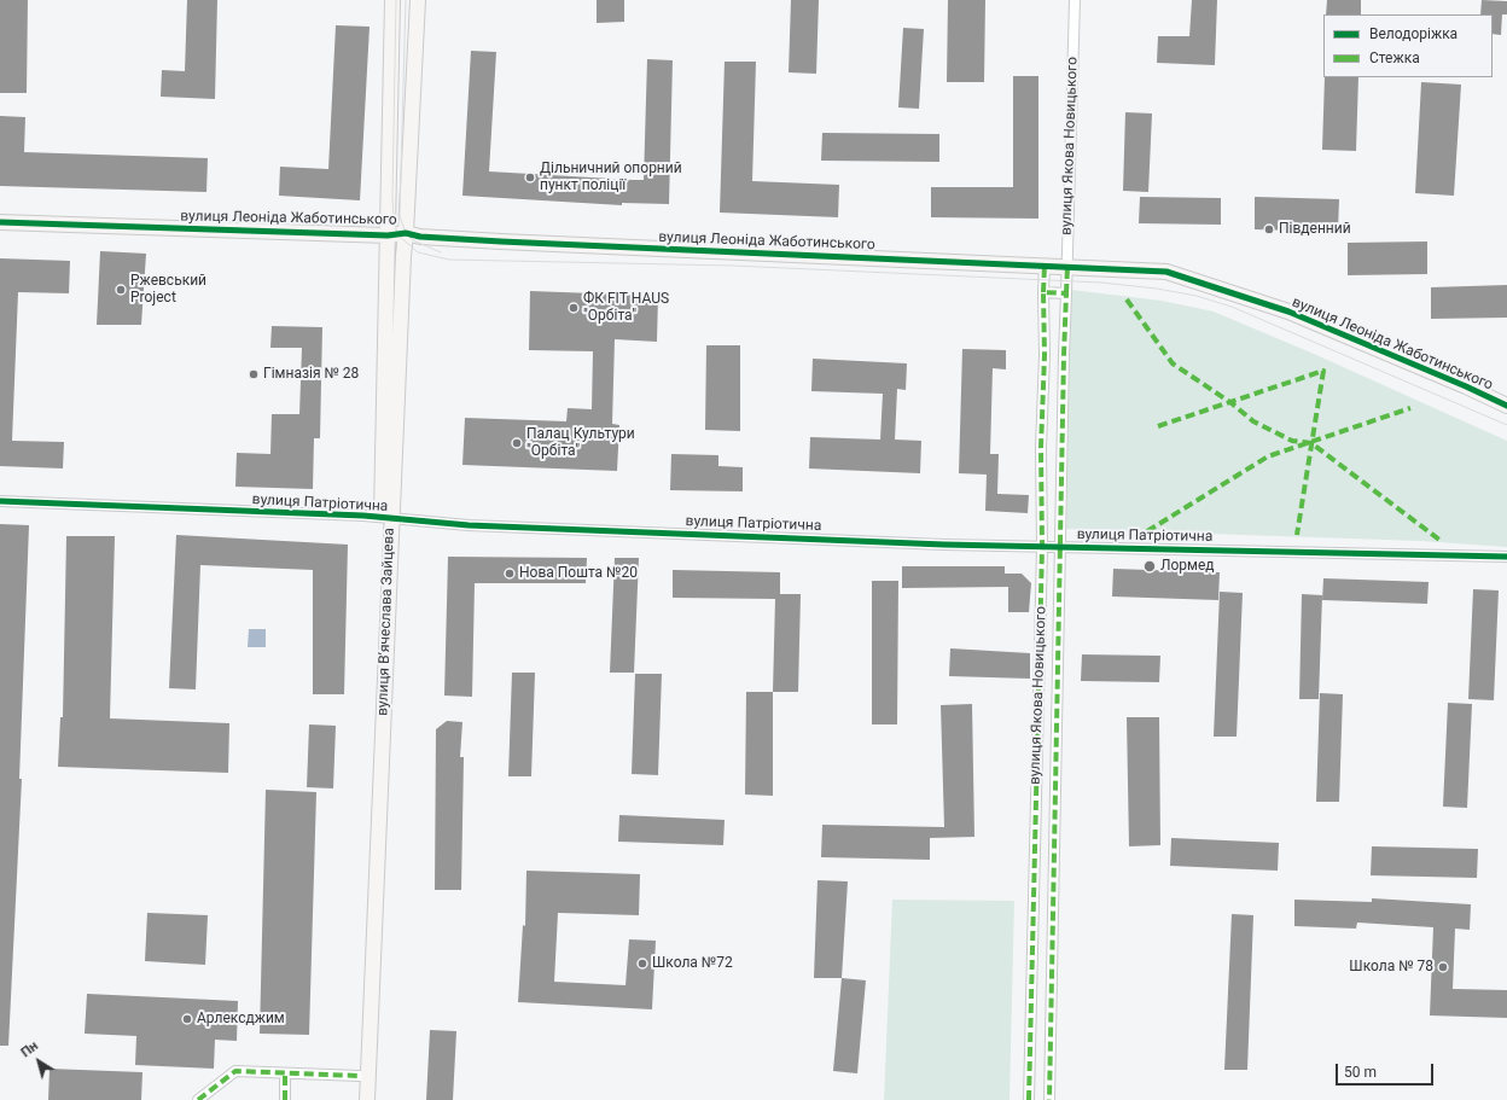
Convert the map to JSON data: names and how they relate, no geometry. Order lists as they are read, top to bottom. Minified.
{"streets":{"main road":["вулиця Леоніда Жаботинського","вулиця Вʼячеслава Зайцева"],"street":["вулиця Якова Новицького","вулиця Патріотична"]},"crossings":[["вулиця Якова Новицького","вулиця Леоніда Жаботинського"],["вулиця Якова Новицького","вулиця Патріотична"],["вулиця Леоніда Жаботинського","вулиця Вʼячеслава Зайцева"],["вулиця Патріотична","вулиця Вʼячеслава Зайцева"]],"places":["Дільничний опорний пункт поліції","Південний","Ржевський Project","ФК FIT HAUS \"Орбіта\"","Гімназія № 28","Палац Культури \"Орбіта\"","Лормед","Нова Пошта №20","Школа №72","Школа № 78","Арлексджим"],"legend":["Велодоріжка","Стежка"],"scale_bar":"50 m","north":"top left"}
